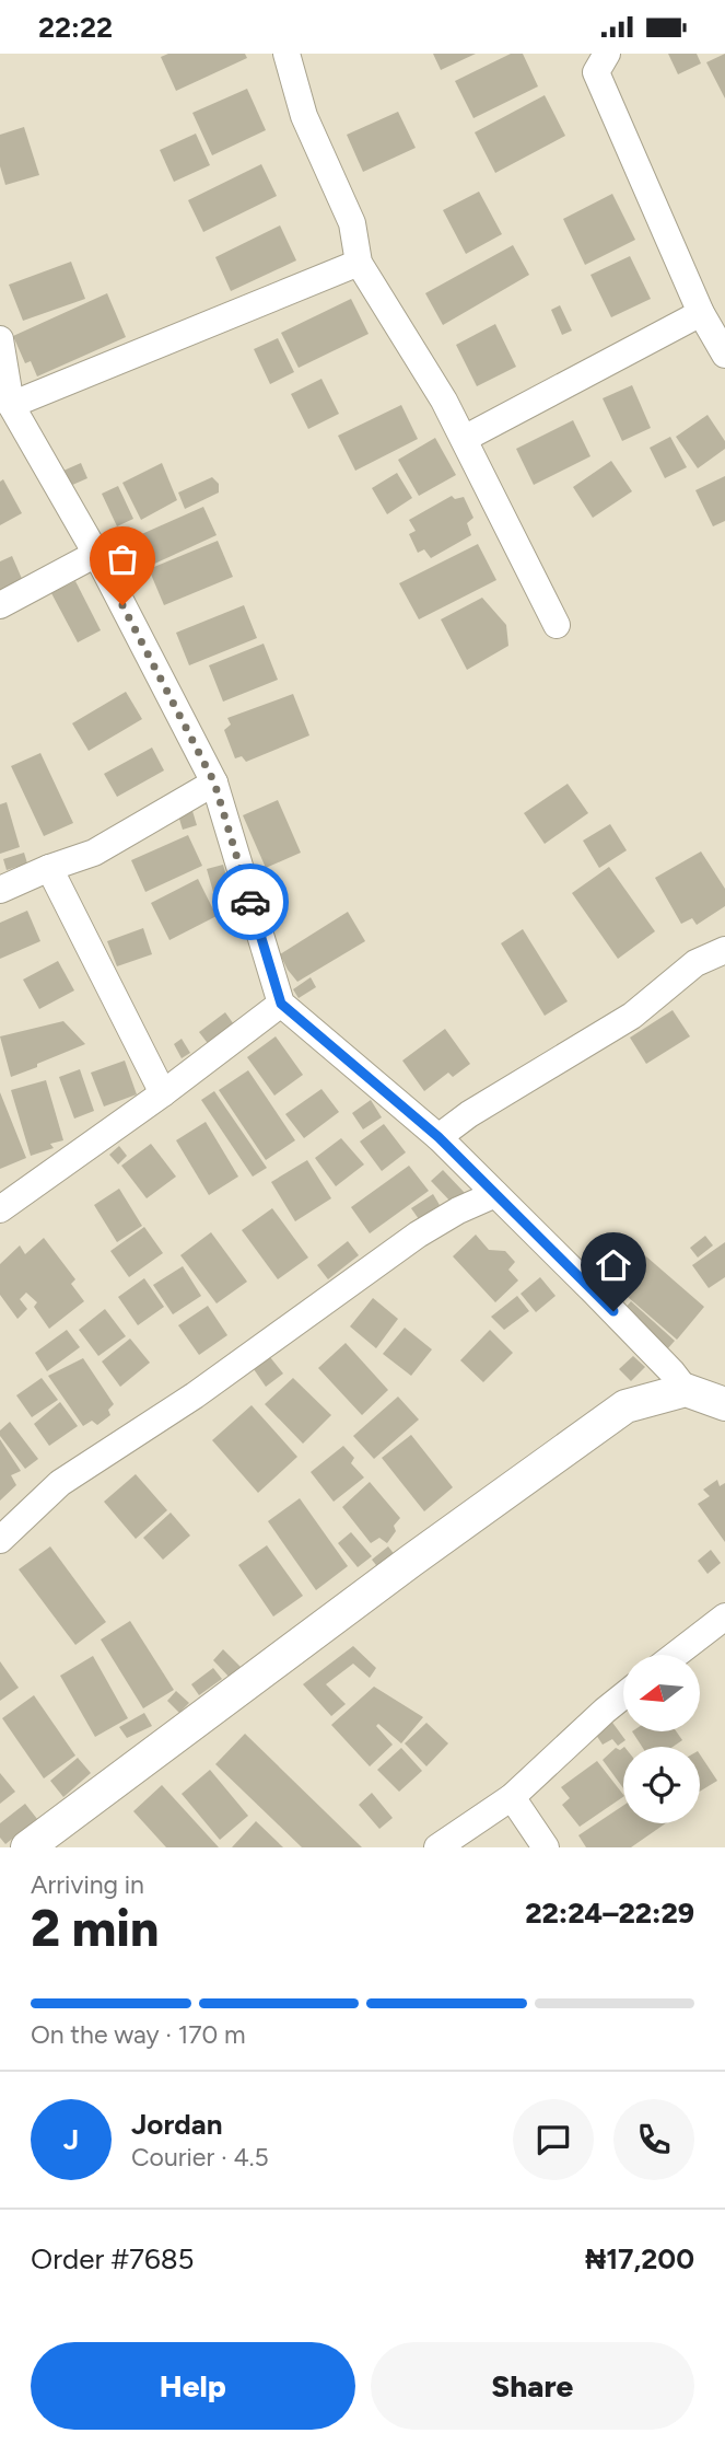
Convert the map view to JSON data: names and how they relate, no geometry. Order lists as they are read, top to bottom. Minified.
{"north":"left","page":{"status":"22:22","heading":["2 min","Arriving in","22:24–22:29"],"panel":["Jordan","Courier · 4.5","Order #7685","₦17,200"],"bar":"On the way · 170 m","round":"J","buttons":["Help","Share"]}}
